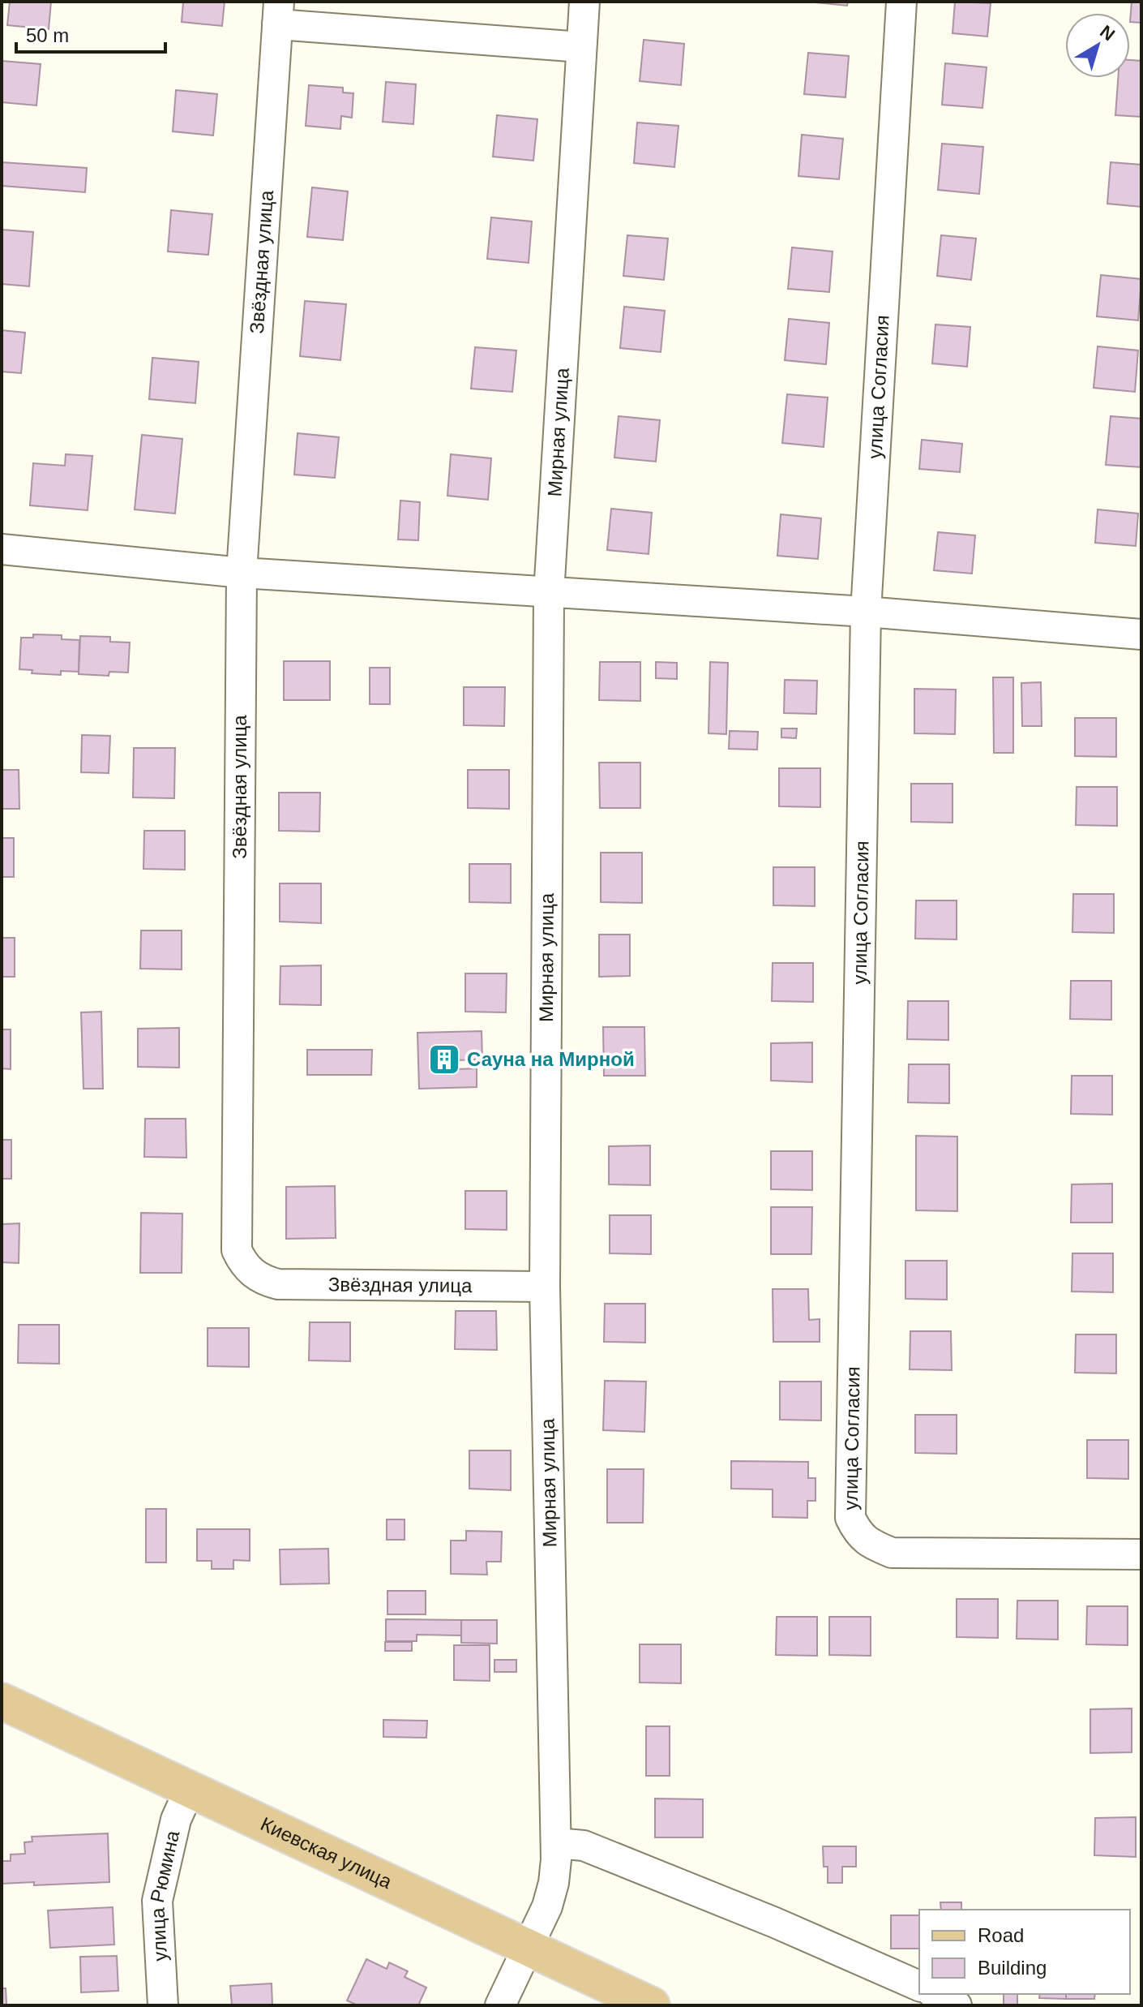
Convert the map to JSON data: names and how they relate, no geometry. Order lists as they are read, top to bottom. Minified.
{"streets":{"main road":["Киевская улица"],"street":["Звёздная улица","улица Согласия","Мирная улица","улица Рюмина"]},"crossings":[["Звёздная улица","Мирная улица"],["Мирная улица","Киевская улица"],["Киевская улица","улица Рюмина"]],"places":{"building":["Сауна на Мирной"]},"legend":["Road","Building"],"scale_bar":"50 m","north":"top right"}
